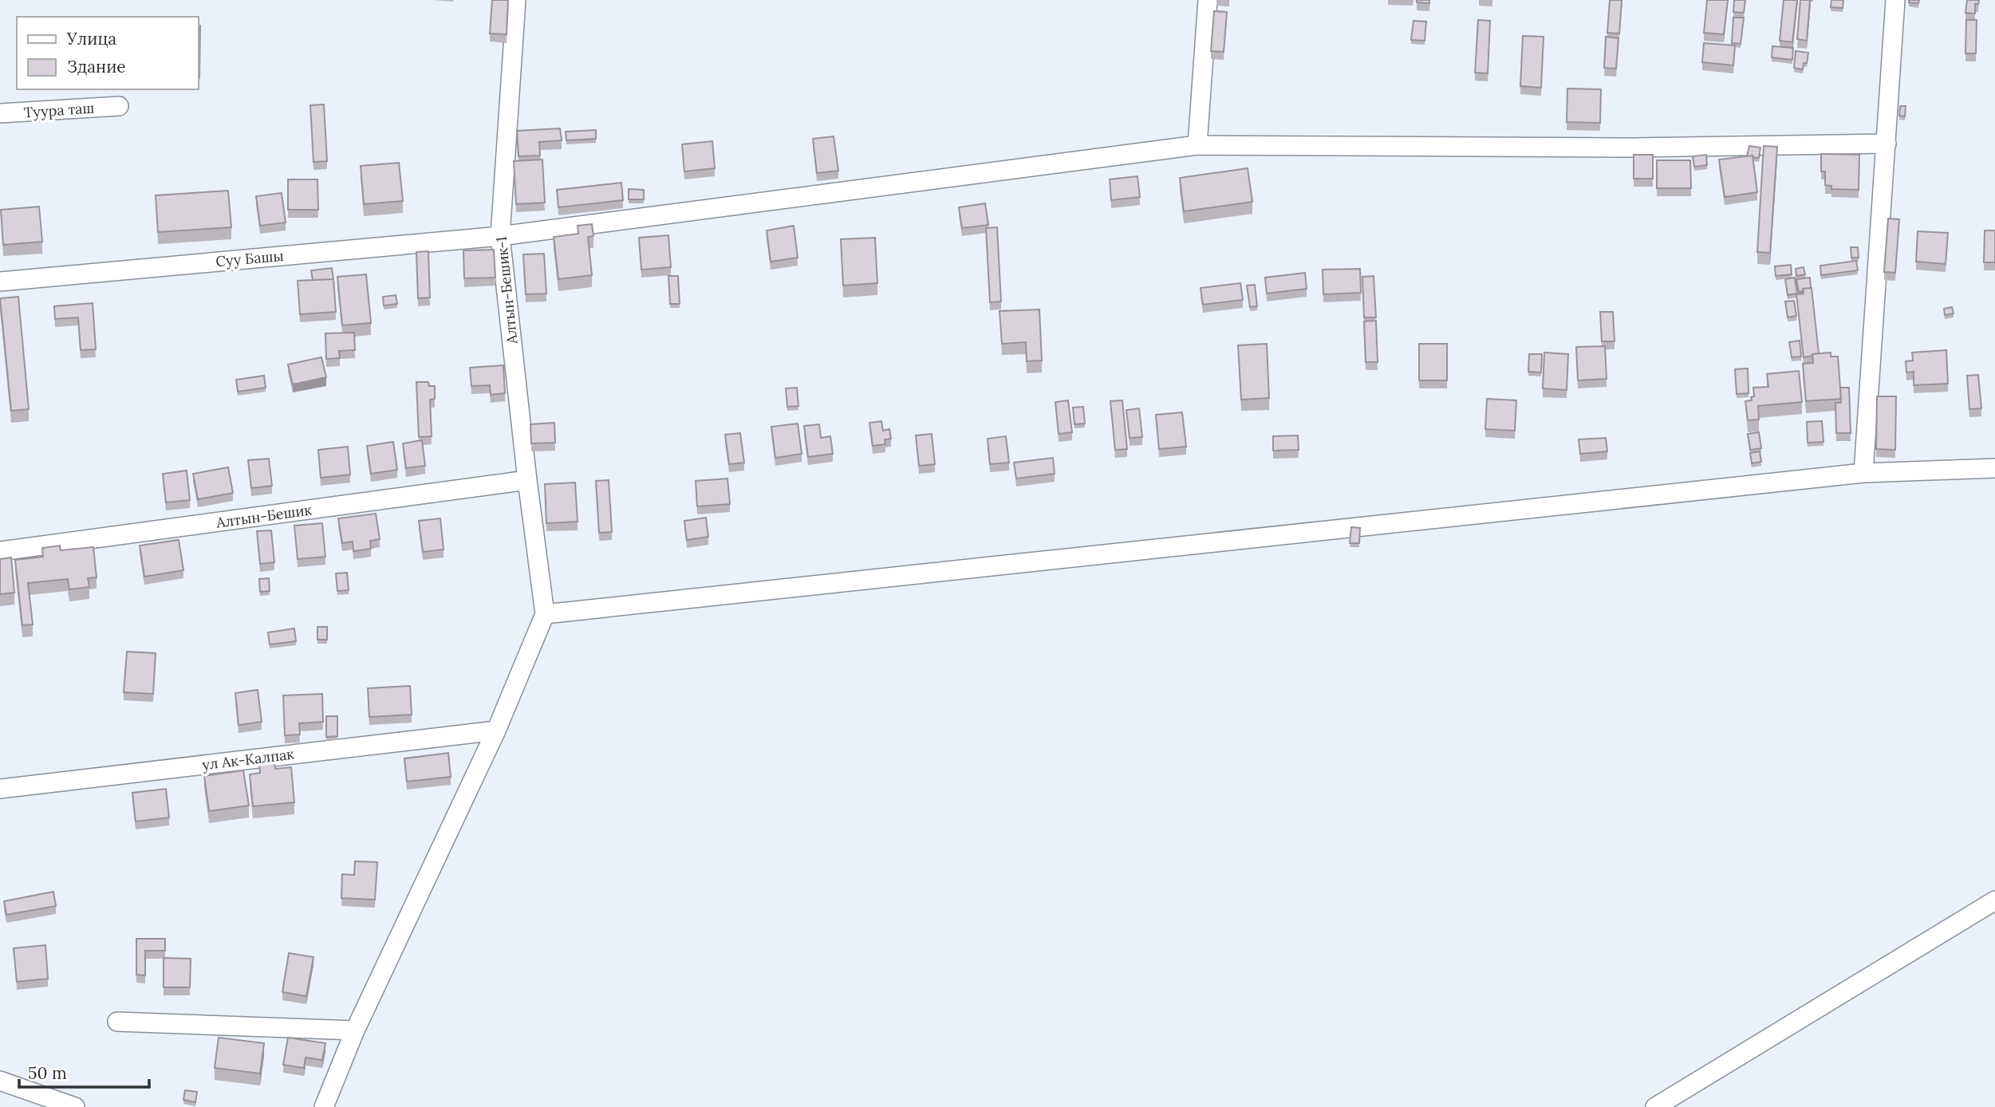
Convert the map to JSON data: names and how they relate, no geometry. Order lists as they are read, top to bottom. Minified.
{"streets":{"street":["Туура таш","Суу Башы","Алтын-Бешик-1","Алтын-Бешик","ул Ак-Калпак"]},"crossings":[["Суу Башы","Алтын-Бешик-1"],["Алтын-Бешик-1","Алтын-Бешик"]],"legend":["Улица","Здание"],"scale_bar":"50 m"}
